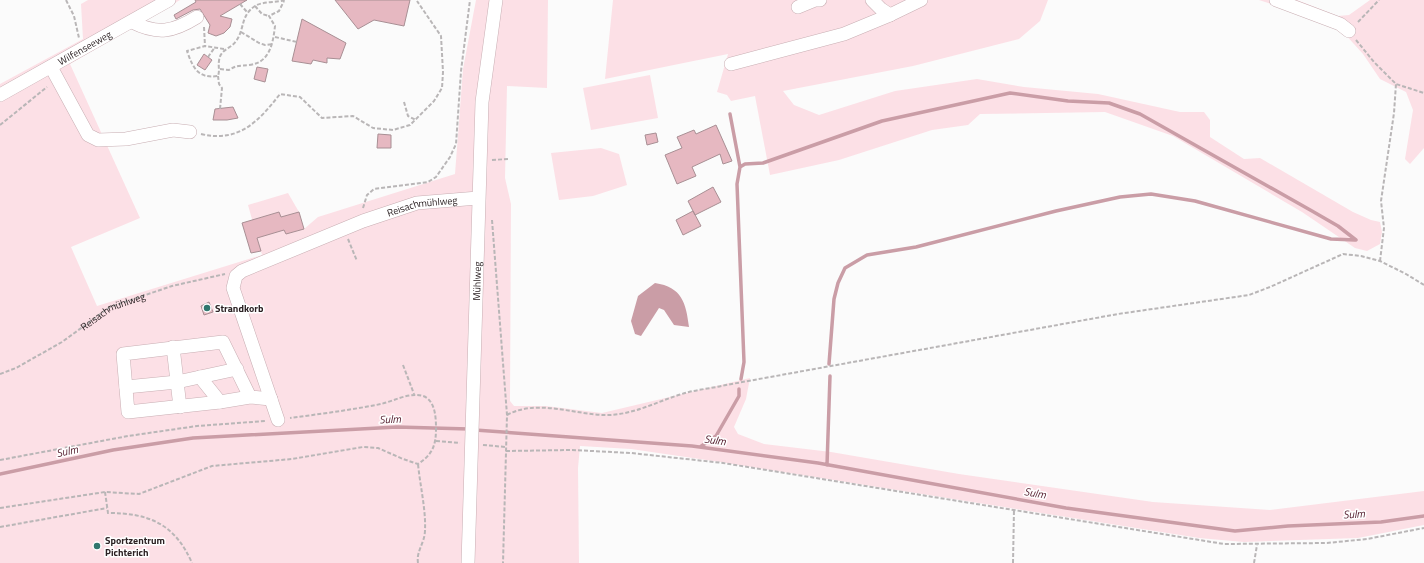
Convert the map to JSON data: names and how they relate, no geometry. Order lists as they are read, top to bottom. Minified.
{"streets":{"street":["Wilfenseeweg","Reisachmühlweg","Mühlweg"]},"crossings":[["Reisachmühlweg","Mühlweg"]],"water":["Sulm"],"places":["Strandkorb","Sportzentrum Pichterich"]}
